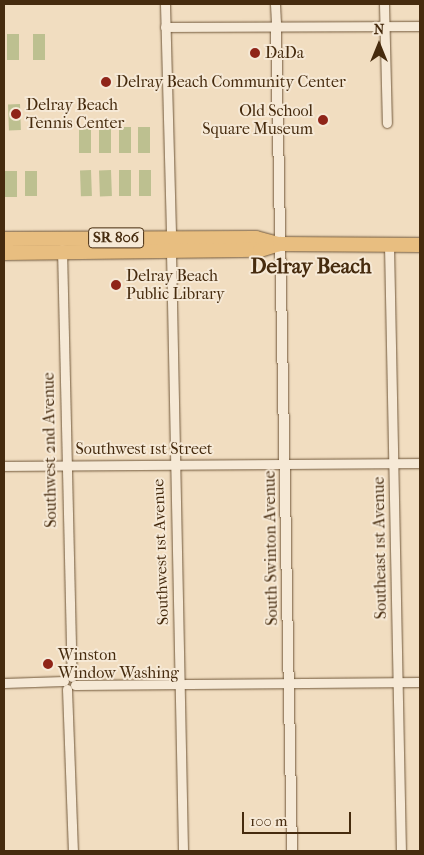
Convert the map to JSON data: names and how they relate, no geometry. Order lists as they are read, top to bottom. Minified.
{"streets":{"main road":["SR 806"],"street":["Southwest 1st Street","Southwest 2nd Avenue","South Swinton Avenue","Southeast 1st Avenue","Southwest 1st Avenue"]},"crossings":[["SR 806","Southwest 2nd Avenue"],["SR 806","South Swinton Avenue"],["SR 806","Southeast 1st Avenue"],["SR 806","Southwest 1st Avenue"],["Southwest 1st Street","Southwest 2nd Avenue"],["Southwest 1st Street","South Swinton Avenue"],["Southwest 1st Street","Southeast 1st Avenue"],["Southwest 1st Street","Southwest 1st Avenue"]],"districts":["Delray Beach"],"places":["DaDa","Delray Beach Community Center","Delray Beach Tennis Center","Old School Square Museum","Delray Beach Public Library","Winston Window Washing"],"scale_bar":"100 m","north":"top"}
